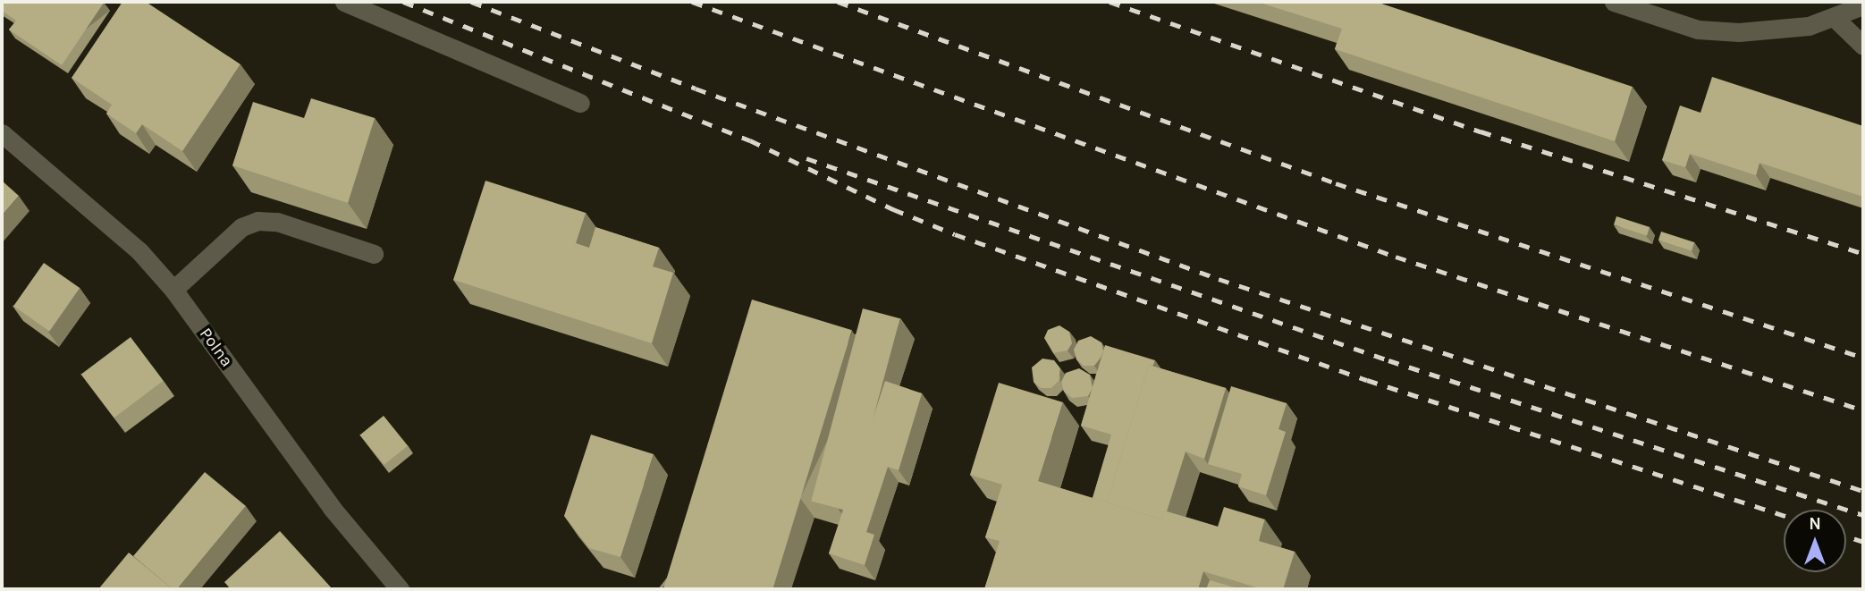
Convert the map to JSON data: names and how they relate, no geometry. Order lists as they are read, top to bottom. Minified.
{"streets":{"street":["Polna"]},"north":"top"}
